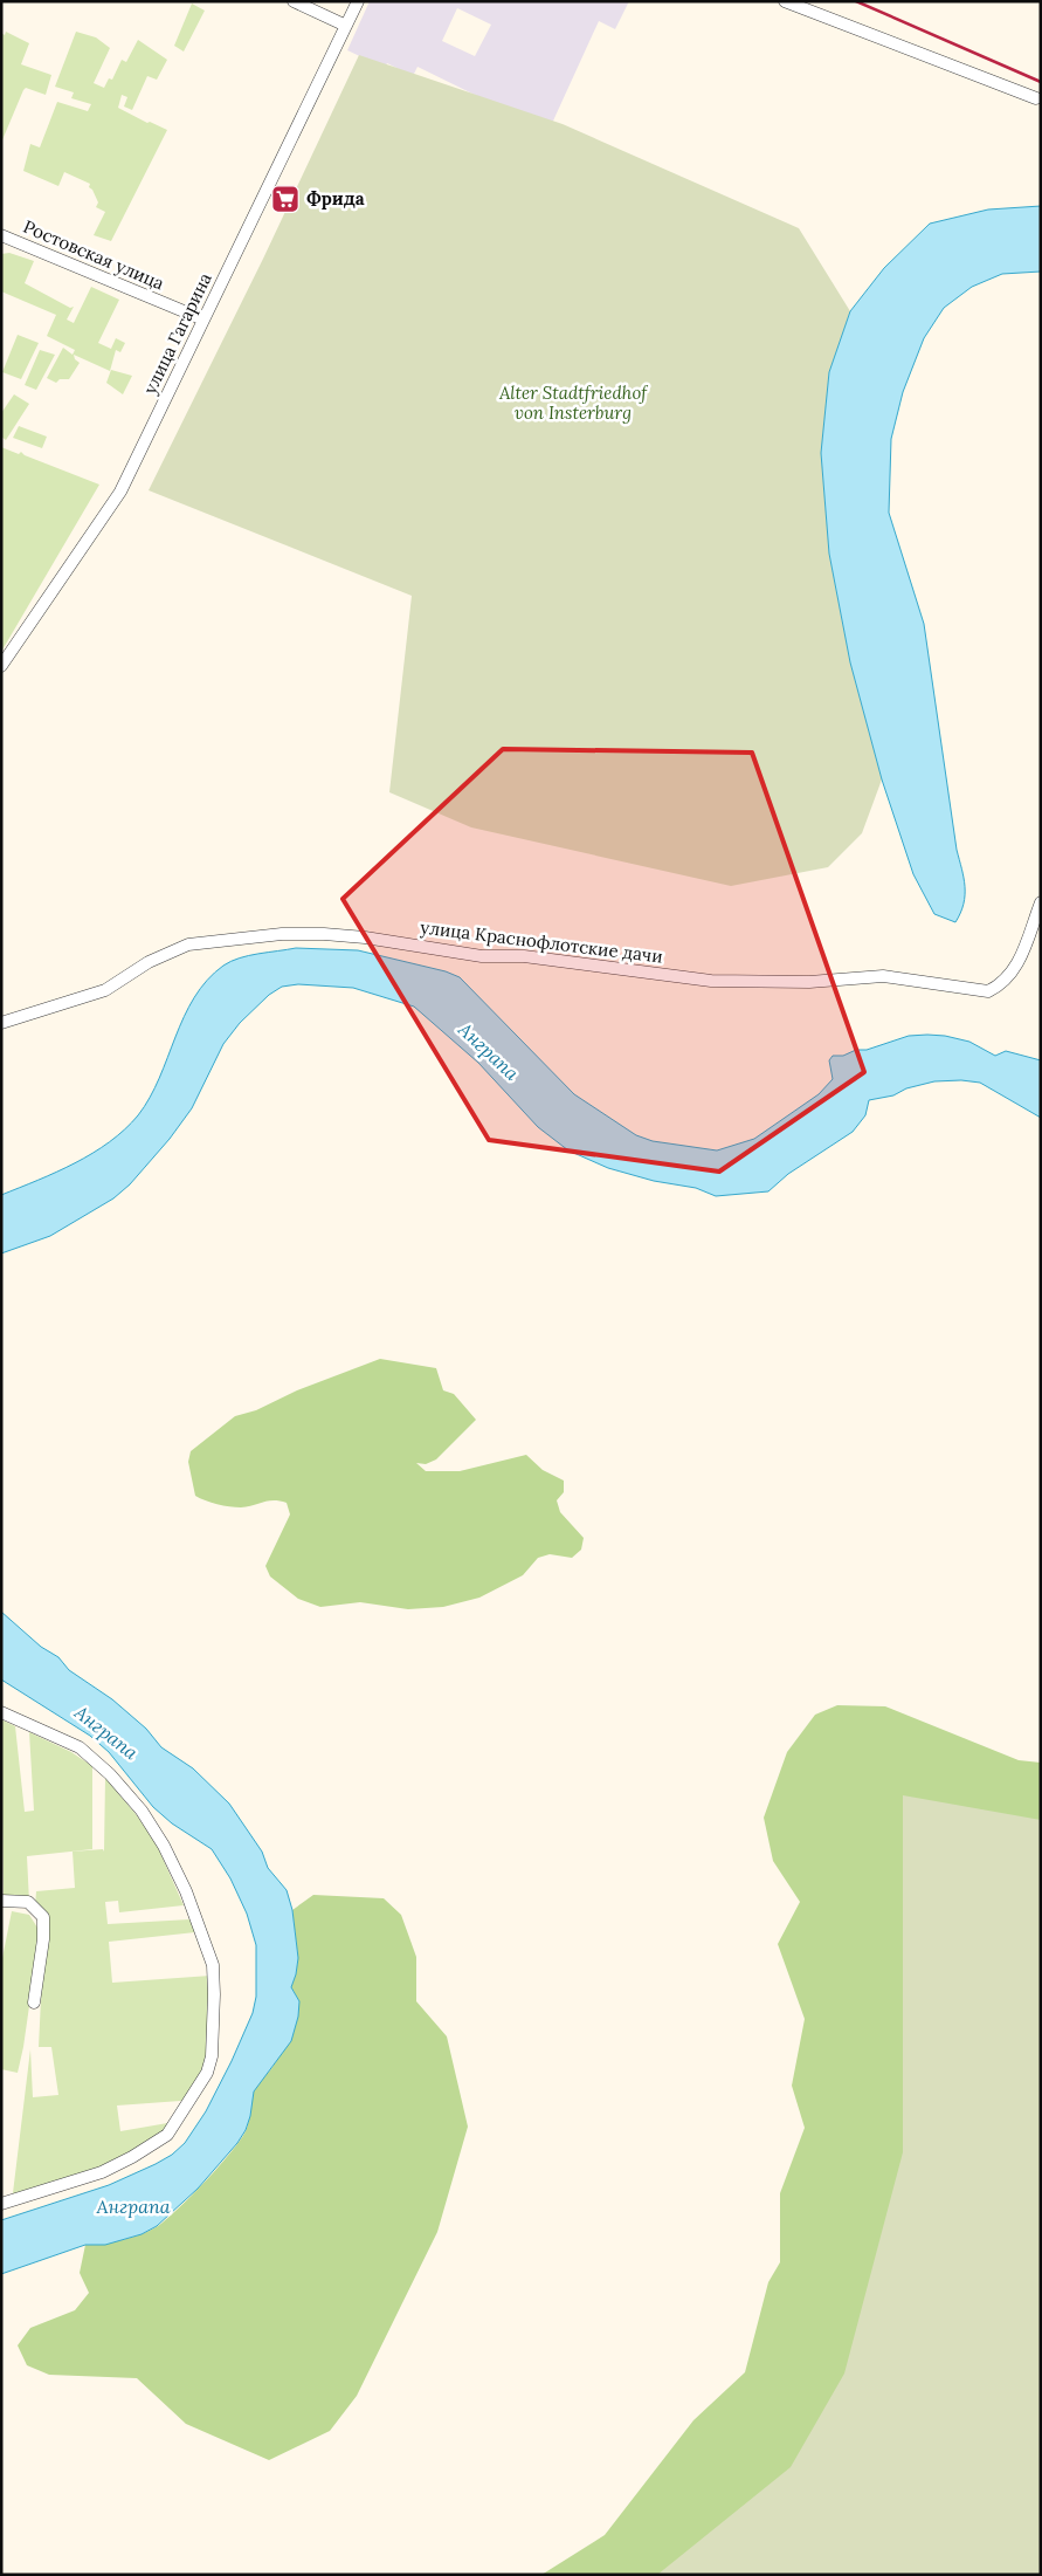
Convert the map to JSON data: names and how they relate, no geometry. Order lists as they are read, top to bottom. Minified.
{"streets":{"street":["Ростовская улица","улица Гагарина","улица Краснофлотские дачи"]},"crossings":[["Ростовская улица","улица Гагарина"]],"water":["Анграпа"],"parks":["Alter Stadtfriedhof von Insterburg"],"places":{"supermarket":["Фрида"]}}
